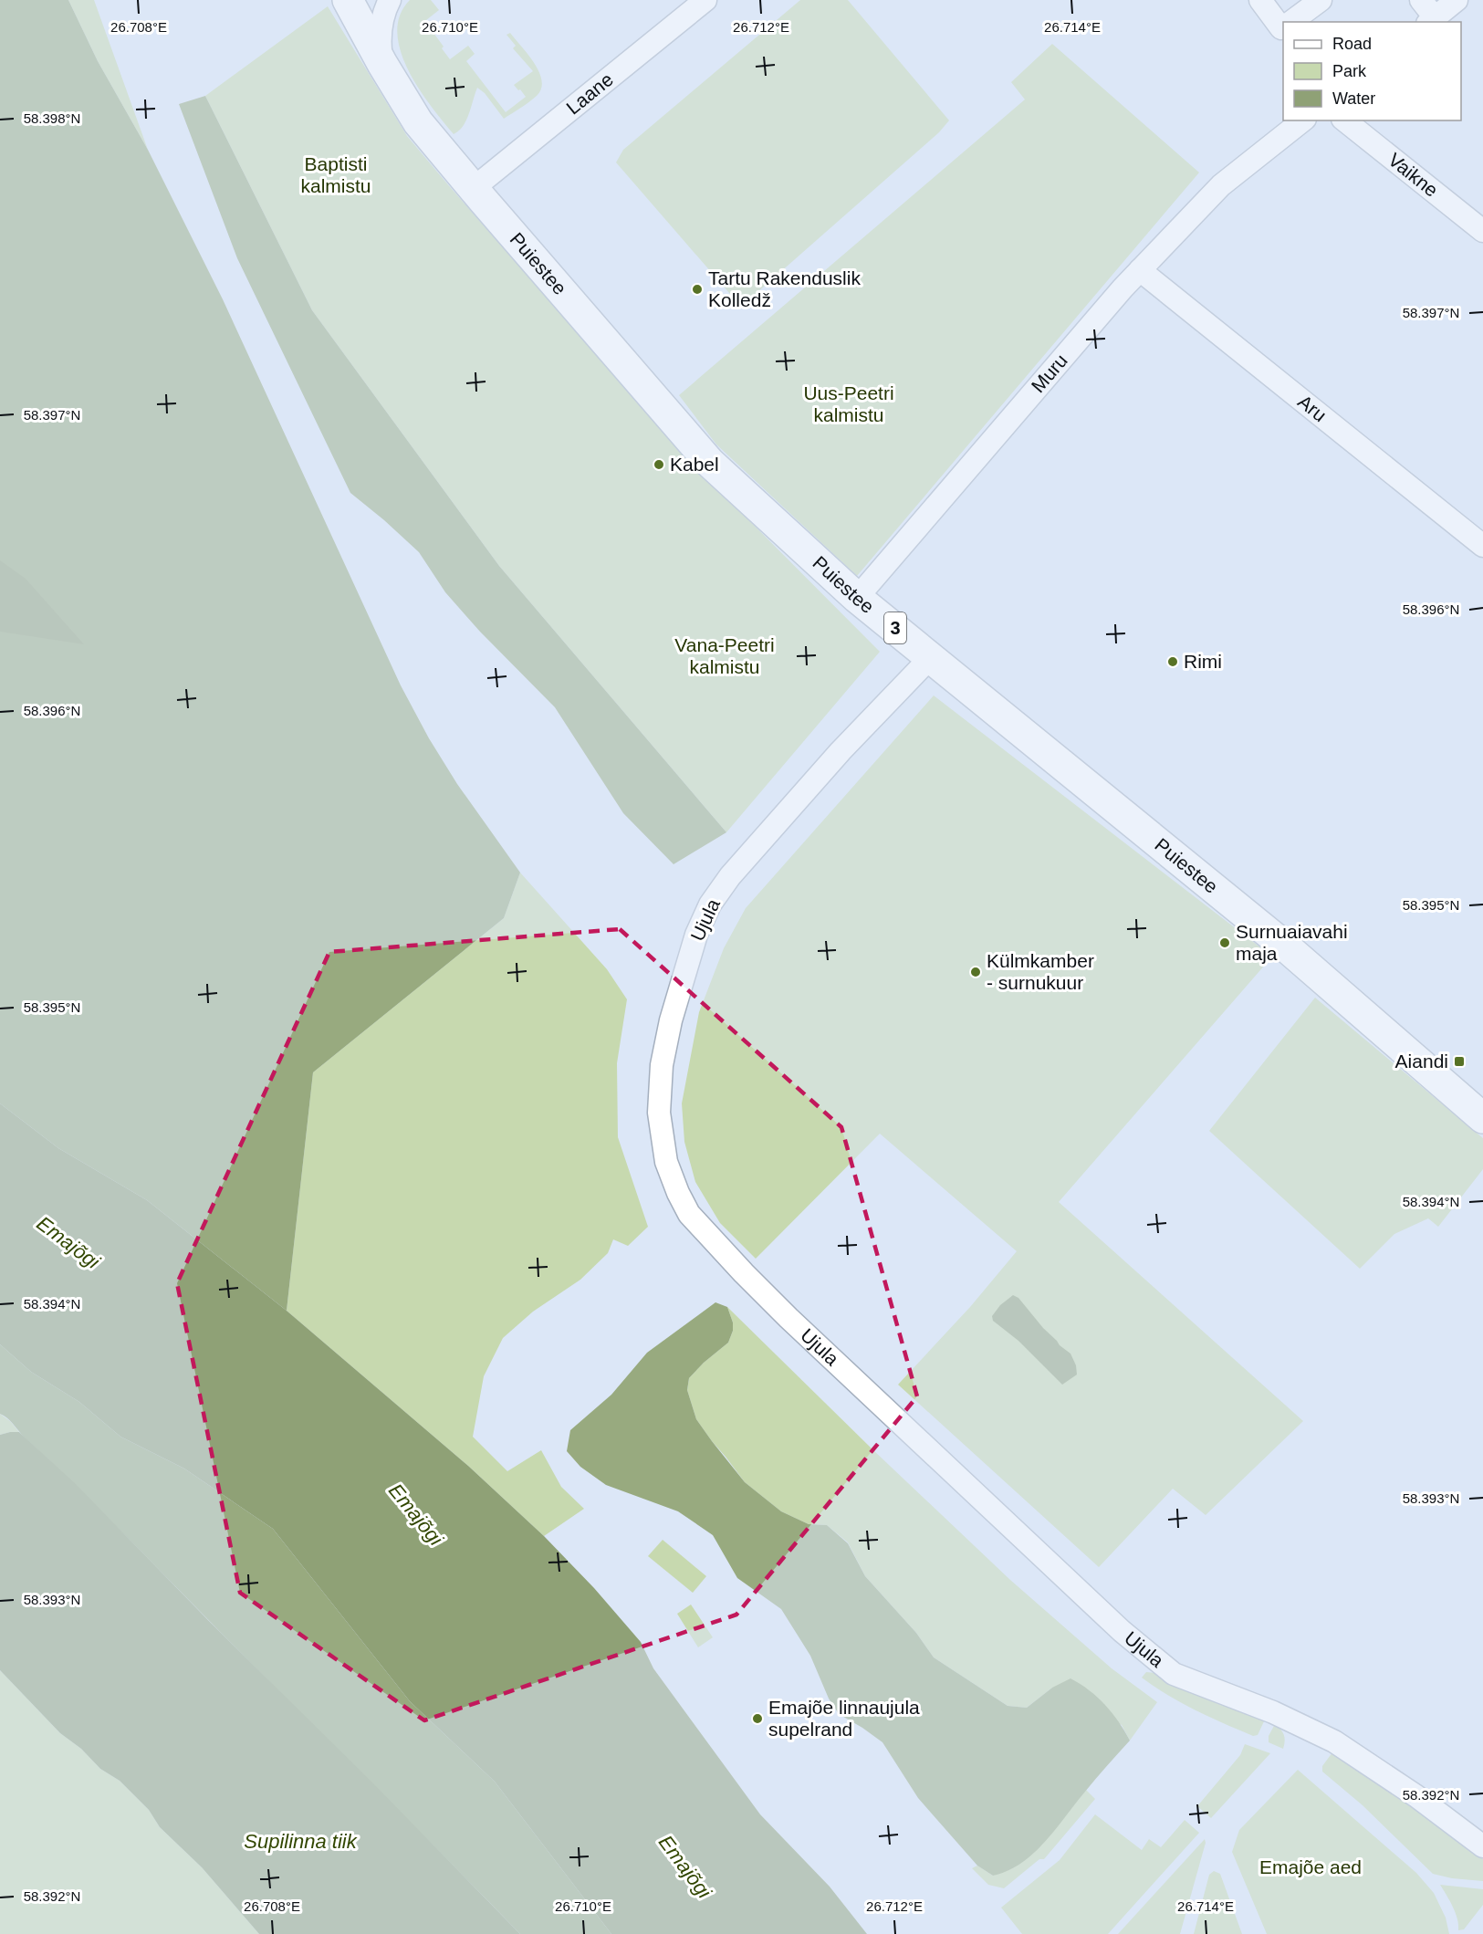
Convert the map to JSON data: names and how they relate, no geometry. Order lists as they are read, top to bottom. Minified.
{"streets":{"highway":["Puiestee","3"],"street":["Laane","Vaikne","Muru","Aru","Ujula"]},"crossings":[["Laane","Puiestee"],["Puiestee","Muru"],["Puiestee","Ujula"],["Muru","Aru"]],"water":["Emajõgi","Supilinna tiik"],"parks":["Baptisti kalmistu","Uus-Peetri kalmistu","Vana-Peetri kalmistu","Emajõe aed"],"places":{"other":["Tartu Rakenduslik Kolledž","Kabel","Rimi","Surnuaiavahi maja","Külmkamber - surnukuur","Emajõe linnaujula supelrand"],"transit":["Aiandi"]},"legend":["Road","Park","Water"],"coordinates":["26.708°E","26.710°E","26.712°E","26.714°E","58.398°N","58.397°N","58.396°N","58.395°N","58.394°N","58.393°N","58.392°N"]}
